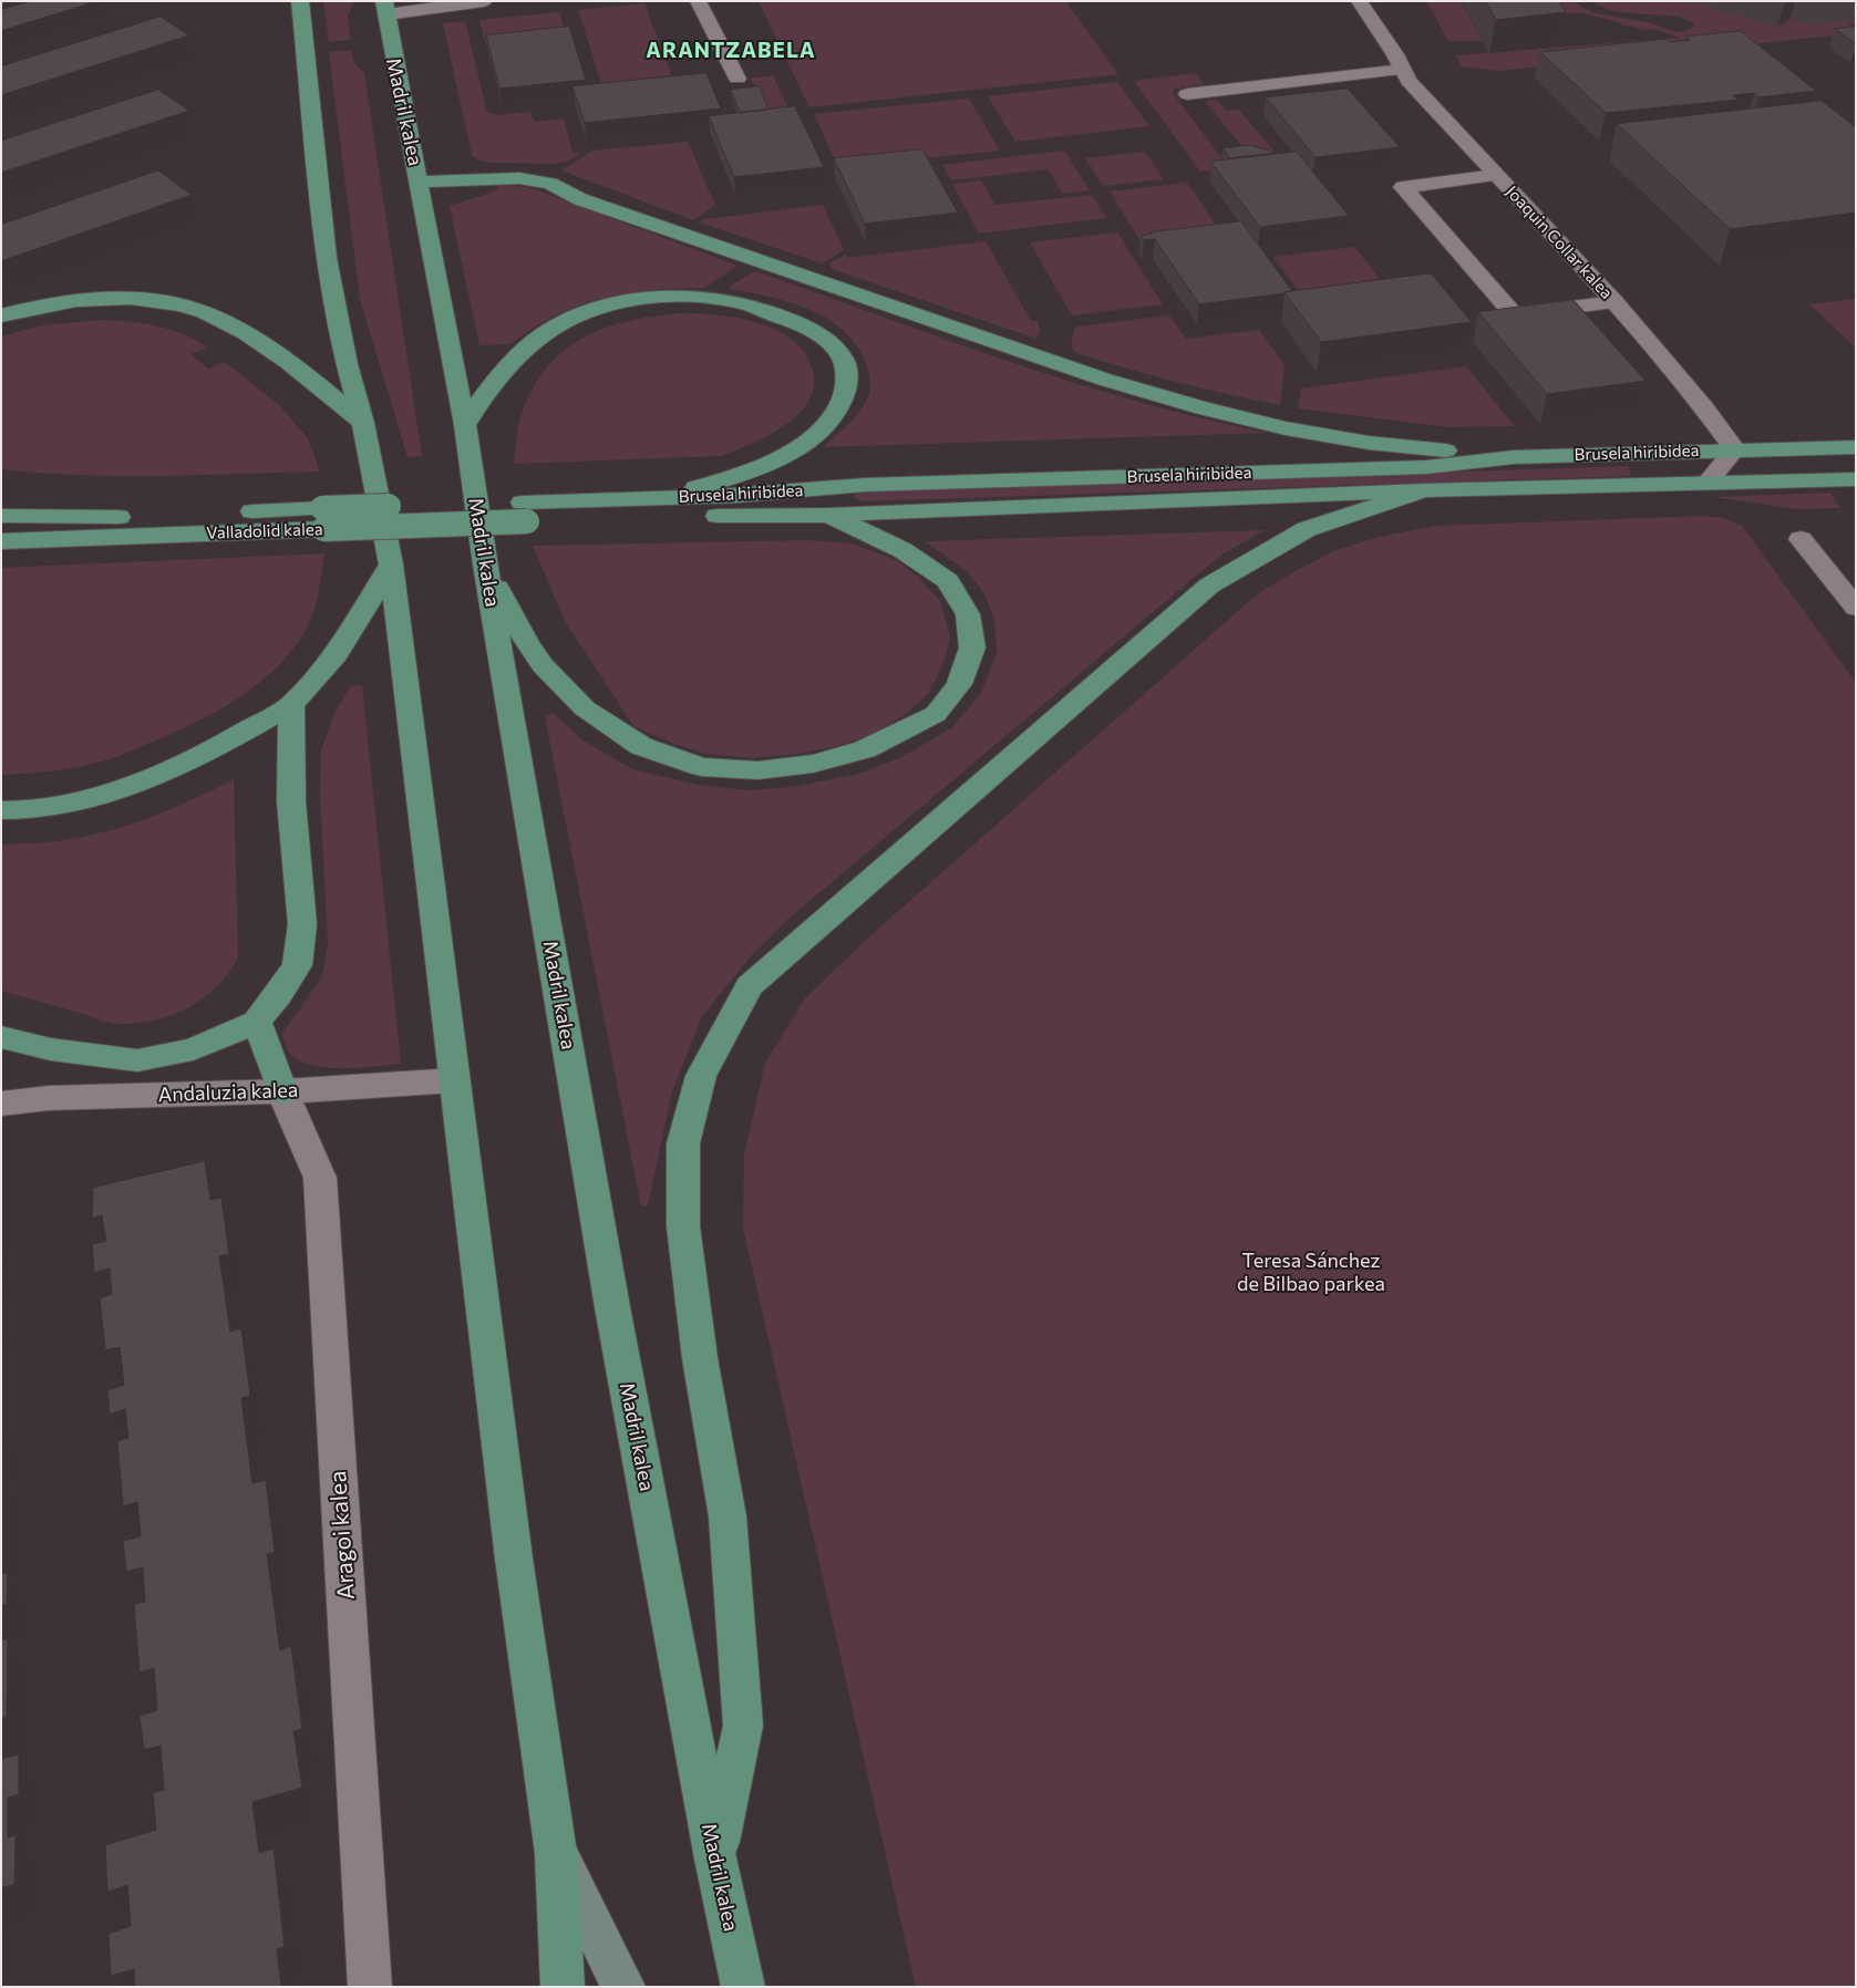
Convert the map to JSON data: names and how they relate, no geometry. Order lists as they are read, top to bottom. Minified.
{"streets":{"main road":["Madril kalea","Brusela hiribidea","Valladolid kalea"],"street":["Joaquin Collar kalea","Andaluzia kalea","Aragoi kalea"]},"crossings":[["Joaquin Collar kalea","Brusela hiribidea"],["Brusela hiribidea","Valladolid kalea"],["Andaluzia kalea","Aragoi kalea"]],"districts":["ARANTZABELA"],"parks":["Teresa Sánchez de Bilbao parkea"]}
